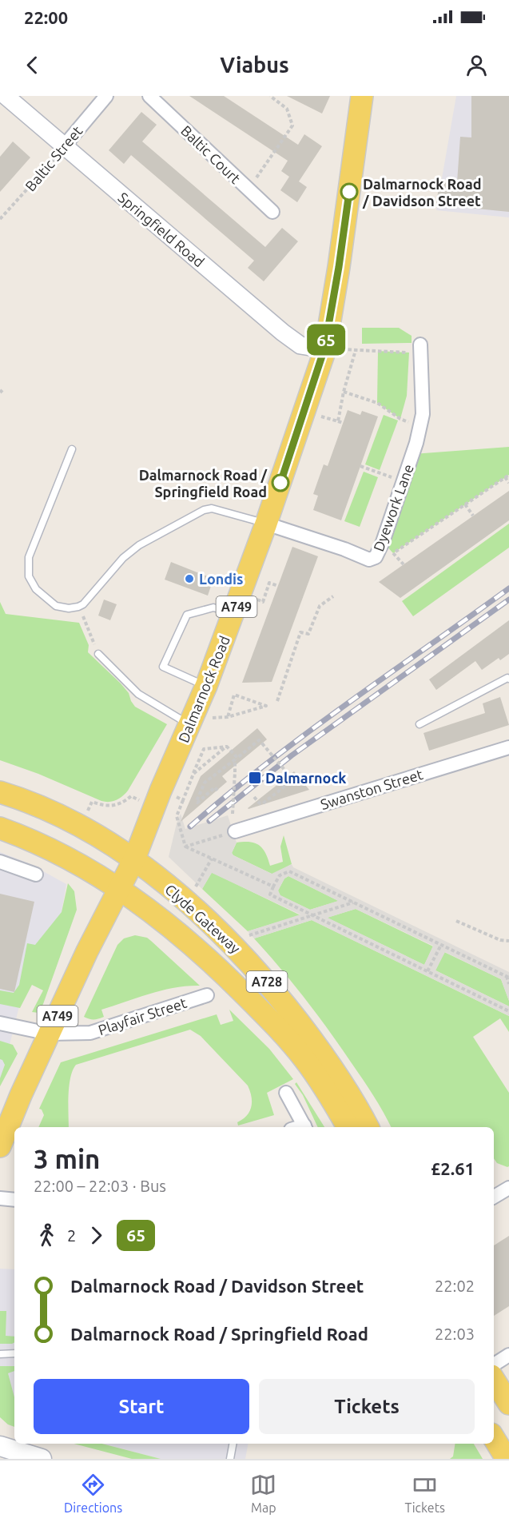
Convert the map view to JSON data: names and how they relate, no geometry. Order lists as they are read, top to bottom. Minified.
{"streets":{"main road":["A749","Dalmarnock Road","Clyde Gateway","A728"],"street":["Baltic Court","Baltic Street","Springfield Road","Dyework Lane","Swanston Street","Playfair Street"]},"crossings":[["Baltic Street","Springfield Road"],["Springfield Road","Dalmarnock Road"],["Dyework Lane","Dalmarnock Road"],["Dalmarnock Road","Clyde Gateway"],["Dalmarnock Road","Playfair Street"]],"places":{"other":["Dalmarnock Road / Davidson Street","Dalmarnock Road / Springfield Road","Londis"],"transit":["Dalmarnock"]},"lines":["bus line 65"],"page":{"status":"22:00","header":"Viabus","on_map":"65","heading":["3 min","22:00 – 22:03 · Bus","£2.61"],"legs":["2","65"],"list":[{"name":"Dalmarnock Road / Davidson Street","value":"22:02"},{"name":"Dalmarnock Road / Springfield Road","value":"22:03"}],"buttons":["Start","Tickets"],"tabs":["Directions","Map","Tickets"]}}
